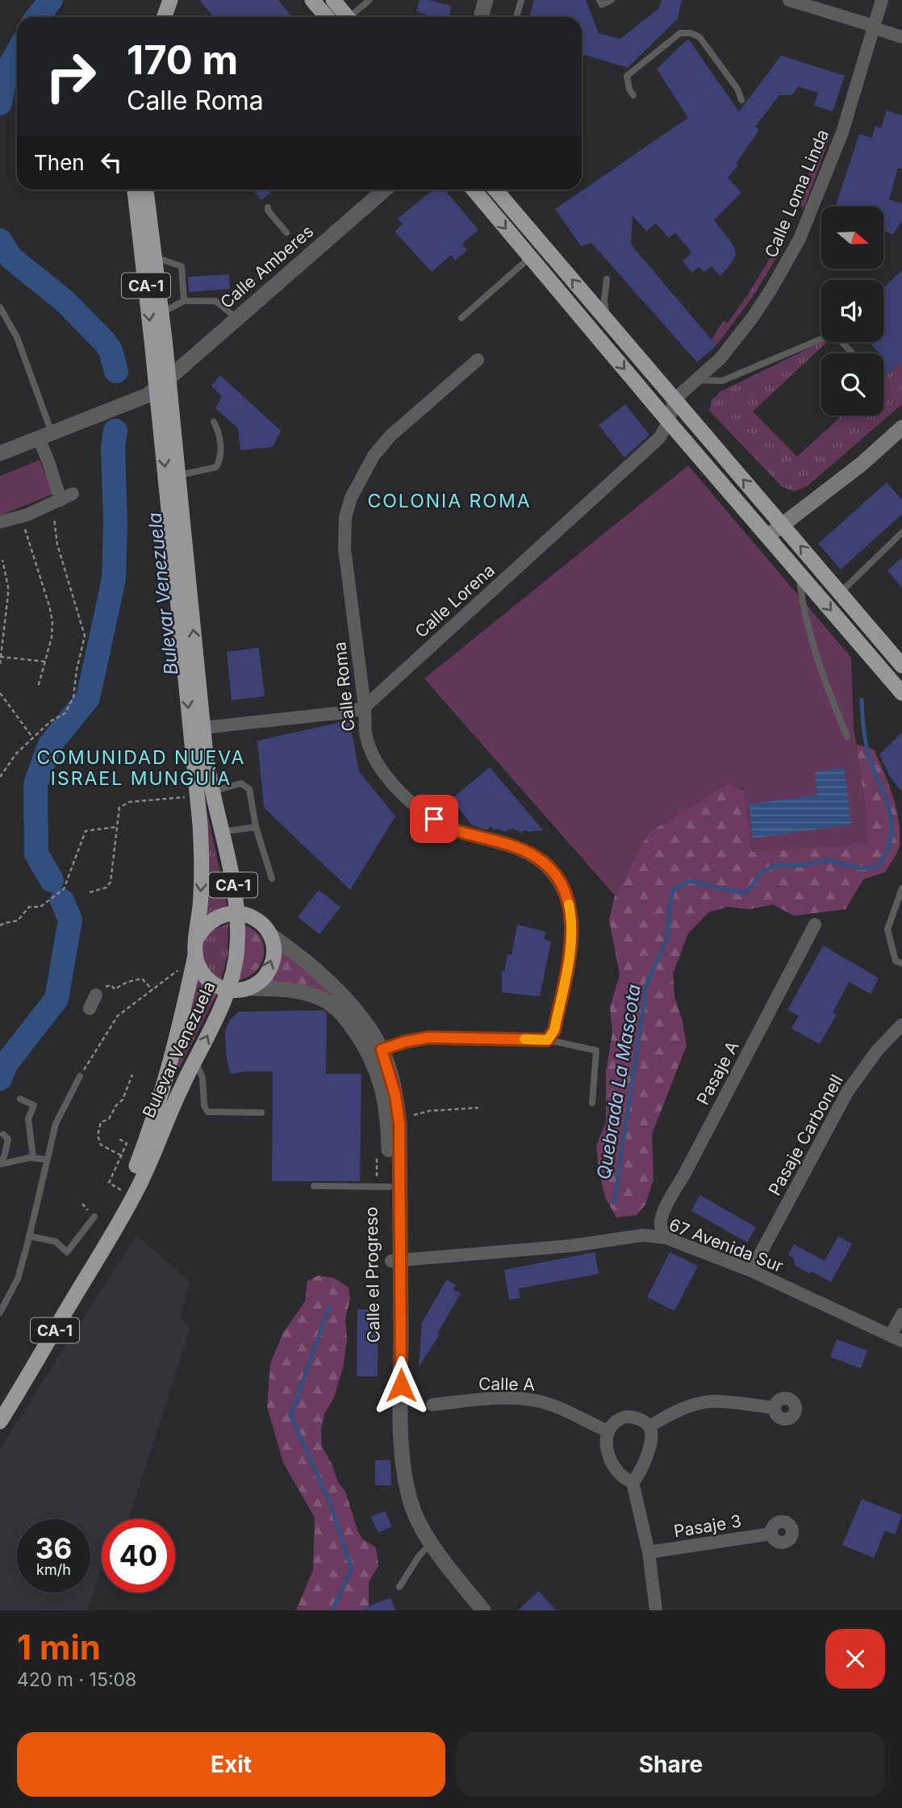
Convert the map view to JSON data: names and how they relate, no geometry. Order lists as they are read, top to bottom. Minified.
{"streets":{"highway":["CA-1","Bulevar Venezuela"],"street":["Calle Loma Linda","Calle Amberes","Calle Lorena","Calle Roma","Pasaje A","Pasaje Carbonell","67 Avenida Sur","Calle el Progreso","Calle A","Pasaje 3"]},"crossings":[["Calle Loma Linda","Calle Lorena"],["Calle Amberes","Bulevar Venezuela"],["CA-1","Bulevar Venezuela"],["CA-1","Calle el Progreso"],["Calle Lorena","Calle Roma"],["Calle Lorena","Bulevar Venezuela"],["Pasaje A","67 Avenida Sur"],["Pasaje Carbonell","67 Avenida Sur"],["67 Avenida Sur","Calle el Progreso"]],"districts":["COLONIA ROMA","COMUNIDAD NUEVA ISRAEL MUNGUÍA"],"water":["Bulevar Venezuela","Quebrada La Mascota"],"north":"right","page":{"turn":["170 m","Calle Roma"],"then":"Then","speed":"36 km/h","limit":"40","heading":["1 min","420 m · 15:08"],"buttons":["Exit","Share"]}}
